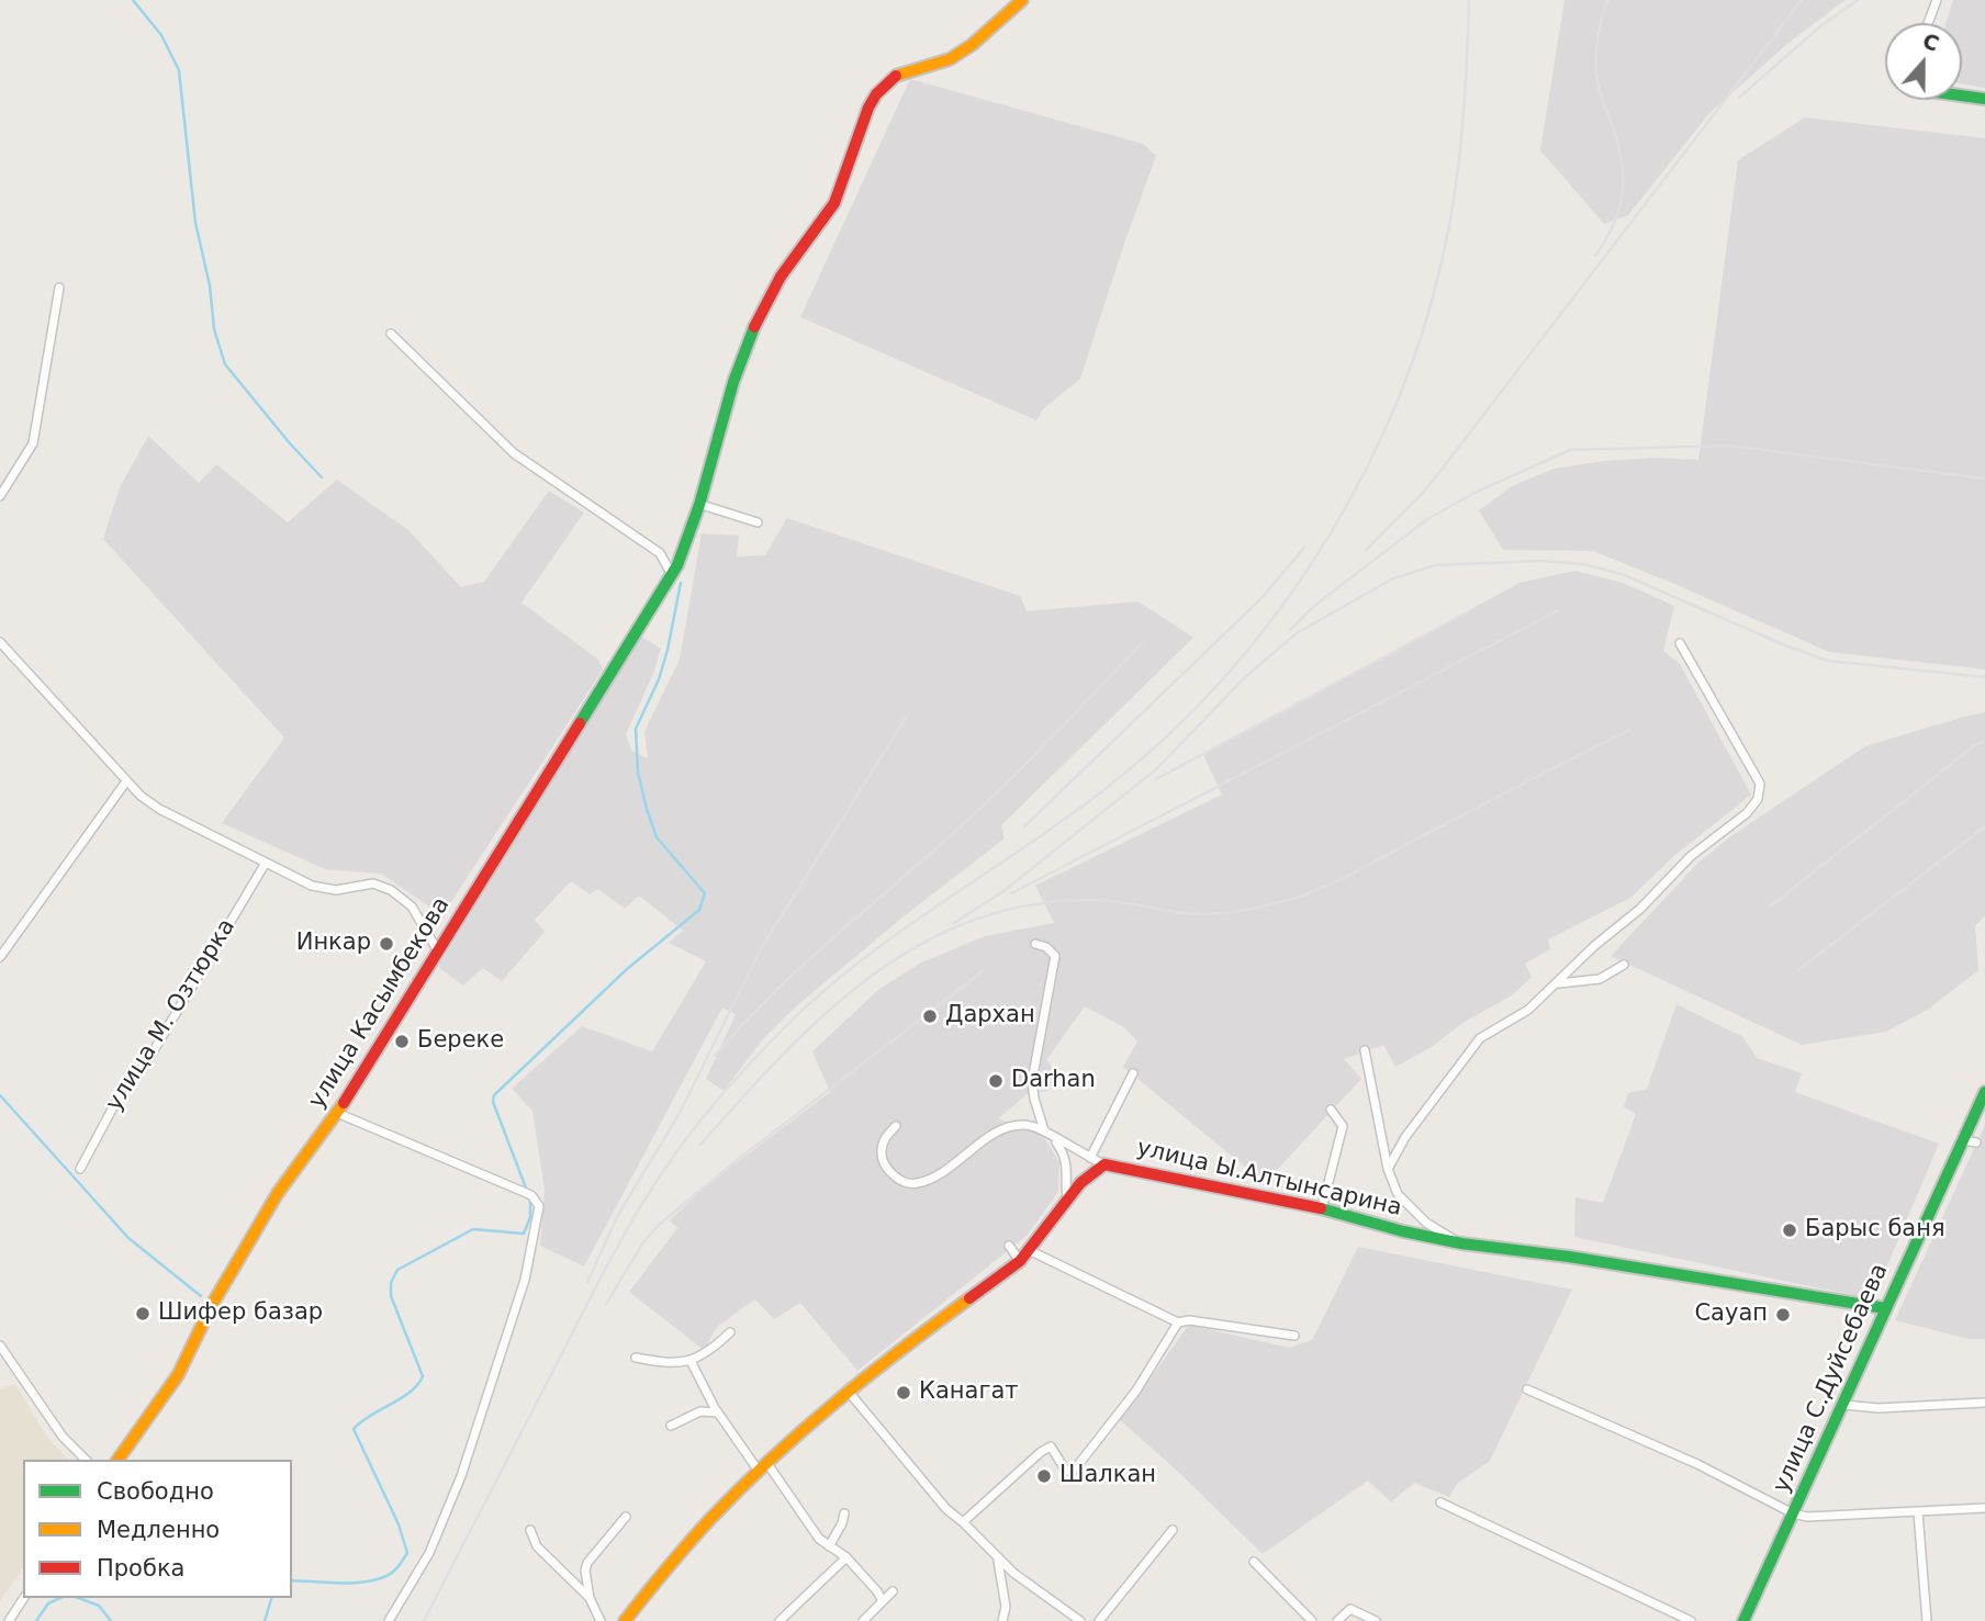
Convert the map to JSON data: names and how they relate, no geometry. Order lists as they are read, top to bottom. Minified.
{"streets":{"street":["улица Касымбекова","улица М. Озтюрка","улица Ы.Алтынсарина","улица С.Дуйсебаева"]},"crossings":[["улица Ы.Алтынсарина","улица С.Дуйсебаева"]],"places":["Инкар","Дархан","Береке","Darhan","Барыс баня","Шифер базар","Сауап","Канагат","Шалкан"],"legend":["Свободно","Медленно","Пробка"],"north":"top"}
